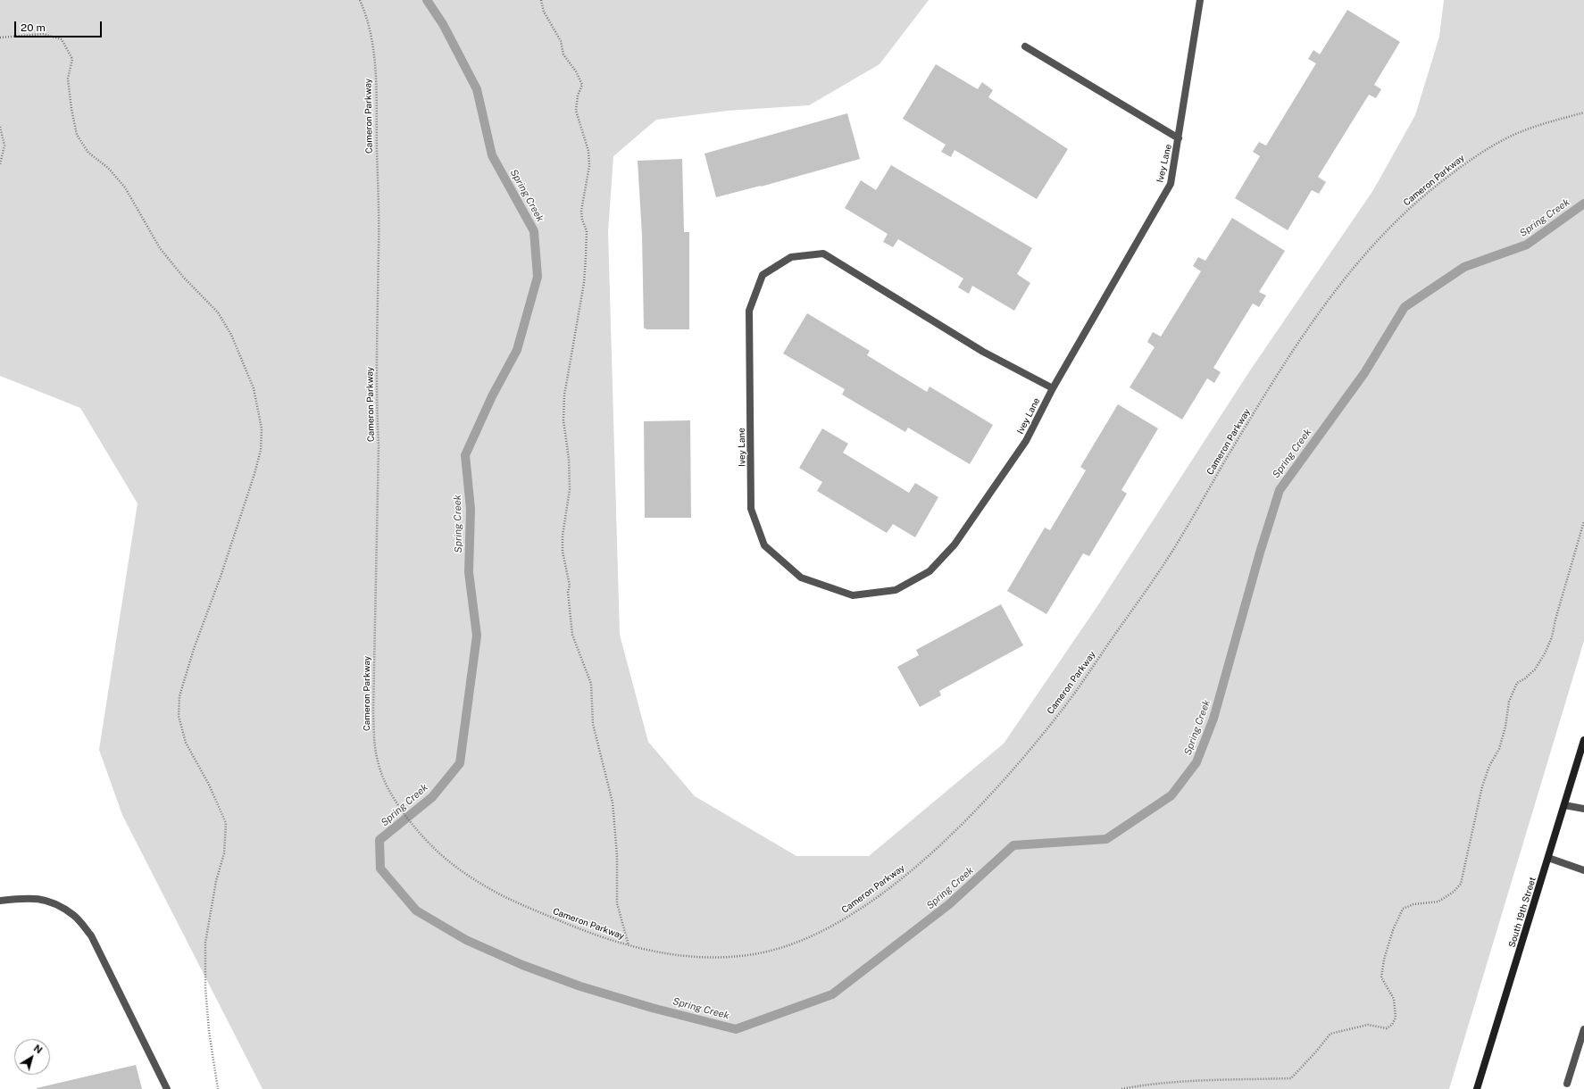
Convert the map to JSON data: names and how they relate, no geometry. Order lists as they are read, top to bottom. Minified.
{"streets":{"street":["Ivey Lane","South 19th Street"],"path":["Cameron Parkway"]},"water":["Spring Creek"],"scale_bar":"20 m","north":"top right"}
